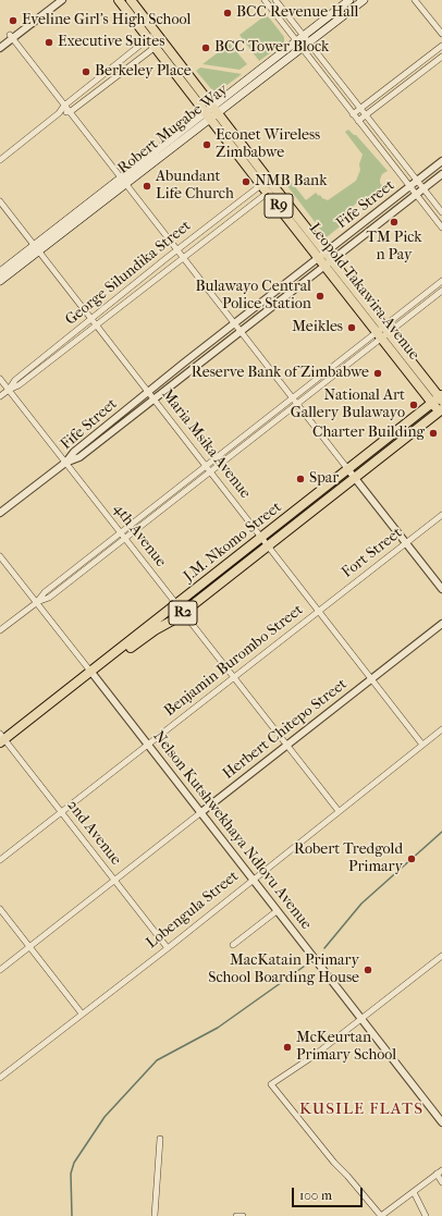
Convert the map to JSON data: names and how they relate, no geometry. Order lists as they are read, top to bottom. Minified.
{"streets":{"highway":["R9","Leopold Takawira Avenue","J.M. Nkomo Street","R2"],"main road":["Robert Mugabe Way"],"street":["Fife Street","George Silundika Street","Maria Msika Avenue","4th Avenue","Fort Street","Benjamin Burombo Street","Herbert Chitepo Street","Nelson Kutshwekhaya Ndlovu Avenue","2nd Avenue","Lobengula Street"]},"crossings":[["Robert Mugabe Way","Leopold Takawira Avenue"],["Robert Mugabe Way","Maria Msika Avenue"],["Fife Street","Leopold Takawira Avenue"],["Fife Street","Maria Msika Avenue"],["Fife Street","4th Avenue"],["George Silundika Street","Leopold Takawira Avenue"],["George Silundika Street","Maria Msika Avenue"],["George Silundika Street","4th Avenue"],["Leopold Takawira Avenue","J.M. Nkomo Street"],["Maria Msika Avenue","J.M. Nkomo Street"],["Maria Msika Avenue","Fort Street"],["Maria Msika Avenue","Benjamin Burombo Street"],["Maria Msika Avenue","Herbert Chitepo Street"],["Maria Msika Avenue","Lobengula Street"],["4th Avenue","J.M. Nkomo Street"],["4th Avenue","Benjamin Burombo Street"],["4th Avenue","Herbert Chitepo Street"],["4th Avenue","Lobengula Street"],["J.M. Nkomo Street","Nelson Kutshwekhaya Ndlovu Avenue"],["J.M. Nkomo Street","2nd Avenue"],["Fort Street","Benjamin Burombo Street"],["Benjamin Burombo Street","Nelson Kutshwekhaya Ndlovu Avenue"],["Benjamin Burombo Street","2nd Avenue"],["Herbert Chitepo Street","Nelson Kutshwekhaya Ndlovu Avenue"],["Herbert Chitepo Street","2nd Avenue"],["Nelson Kutshwekhaya Ndlovu Avenue","Lobengula Street"],["2nd Avenue","Lobengula Street"]],"districts":["KUSILE FLATS"],"places":["BCC Revenue Hall","Eveline Girl's High School","Executive Suites","BCC Tower Block","Berkeley Place","Econet Wireless Zimbabwe","NMB Bank","Abundant Life Church","TM Pick n Pay","Bulawayo Central Police Station","Meikles","Reserve Bank of Zimbabwe","National Art Gallery Bulawayo","Charter Building","Spar","Robert Tredgold Primary","MacKatain Primary School Boarding House","McKeurtan Primary School"],"scale_bar":"100 m"}
